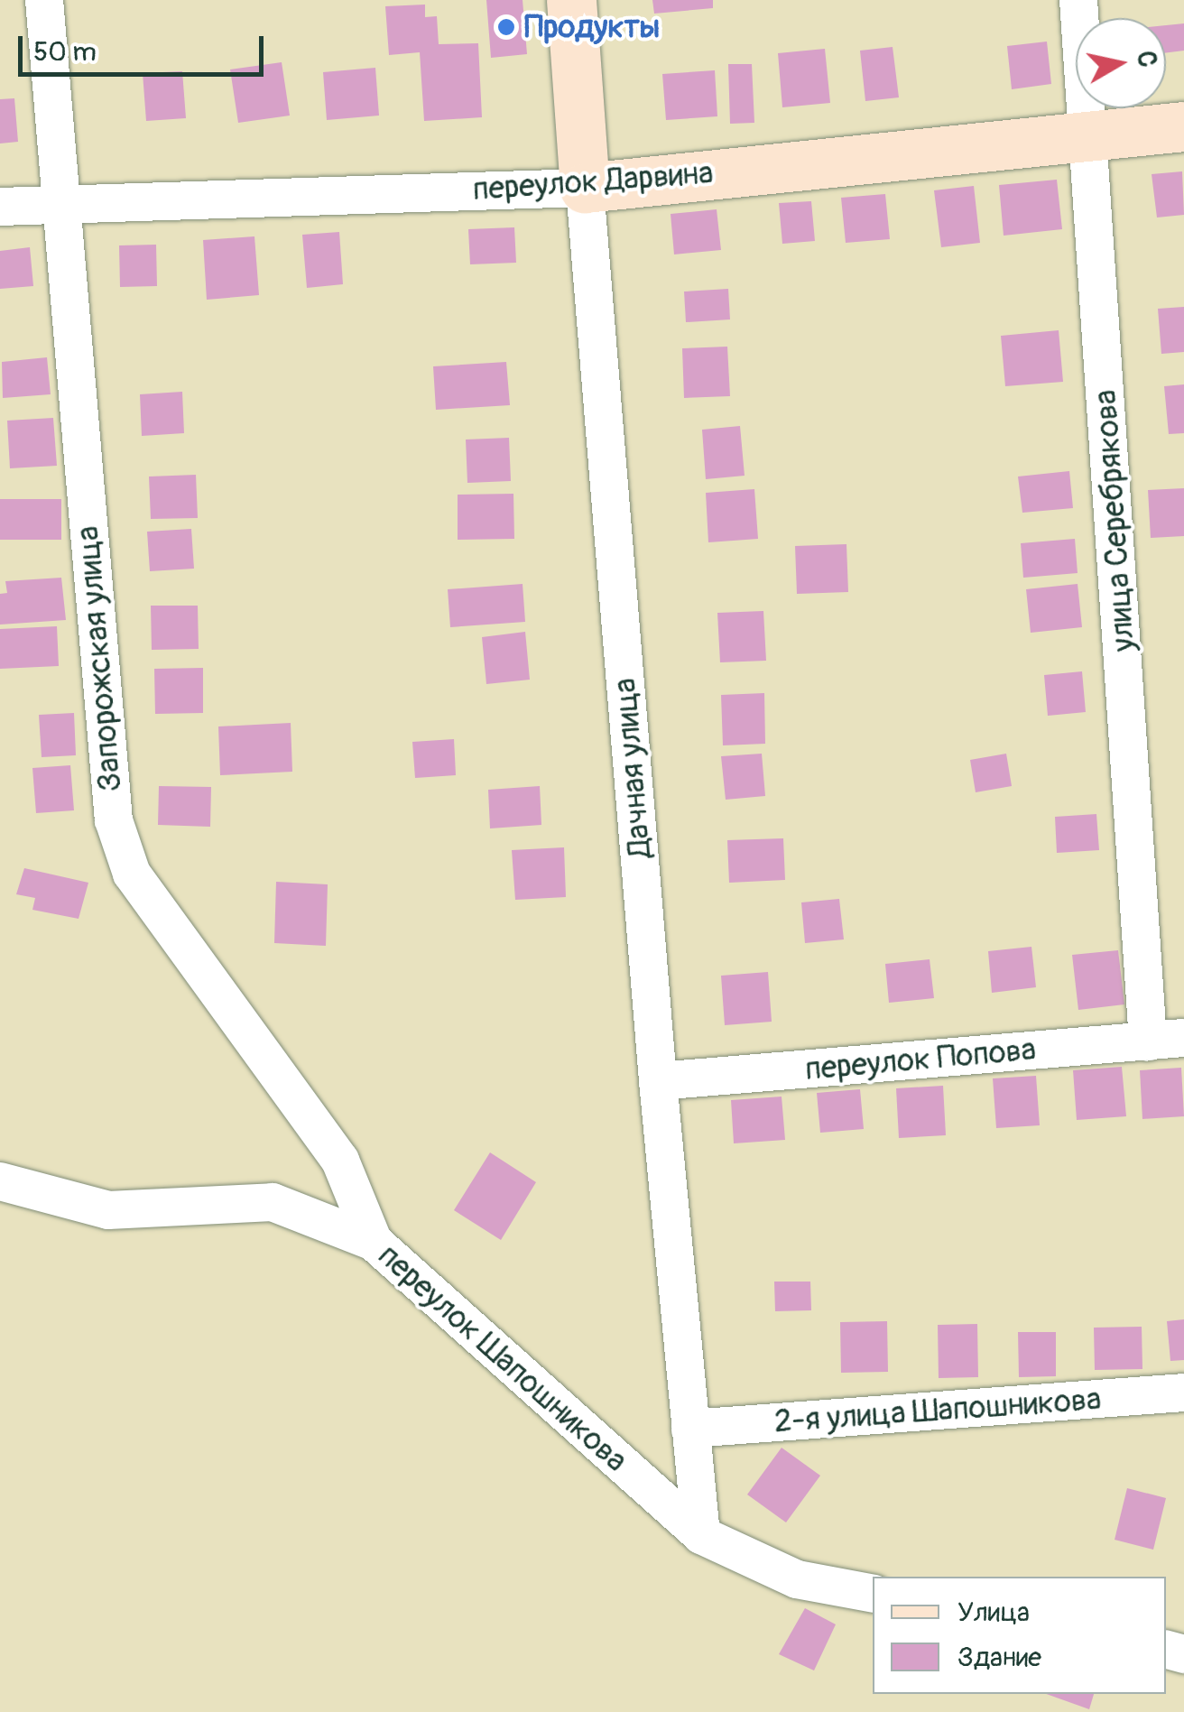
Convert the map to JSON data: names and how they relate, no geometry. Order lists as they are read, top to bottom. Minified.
{"streets":{"street":["переулок Дарвина","улица Серебрякова","Запорожская улица","Дачная улица","переулок Попова","переулок Шапошникова","2-я улица Шапошникова"]},"crossings":[["переулок Дарвина","улица Серебрякова"],["переулок Дарвина","Запорожская улица"],["переулок Дарвина","Дачная улица"],["улица Серебрякова","переулок Попова"],["Запорожская улица","переулок Шапошникова"],["Дачная улица","переулок Попова"],["Дачная улица","переулок Шапошникова"],["Дачная улица","2-я улица Шапошникова"]],"places":["Продукты"],"legend":["Улица","Здание"],"scale_bar":"50 m","north":"right"}
